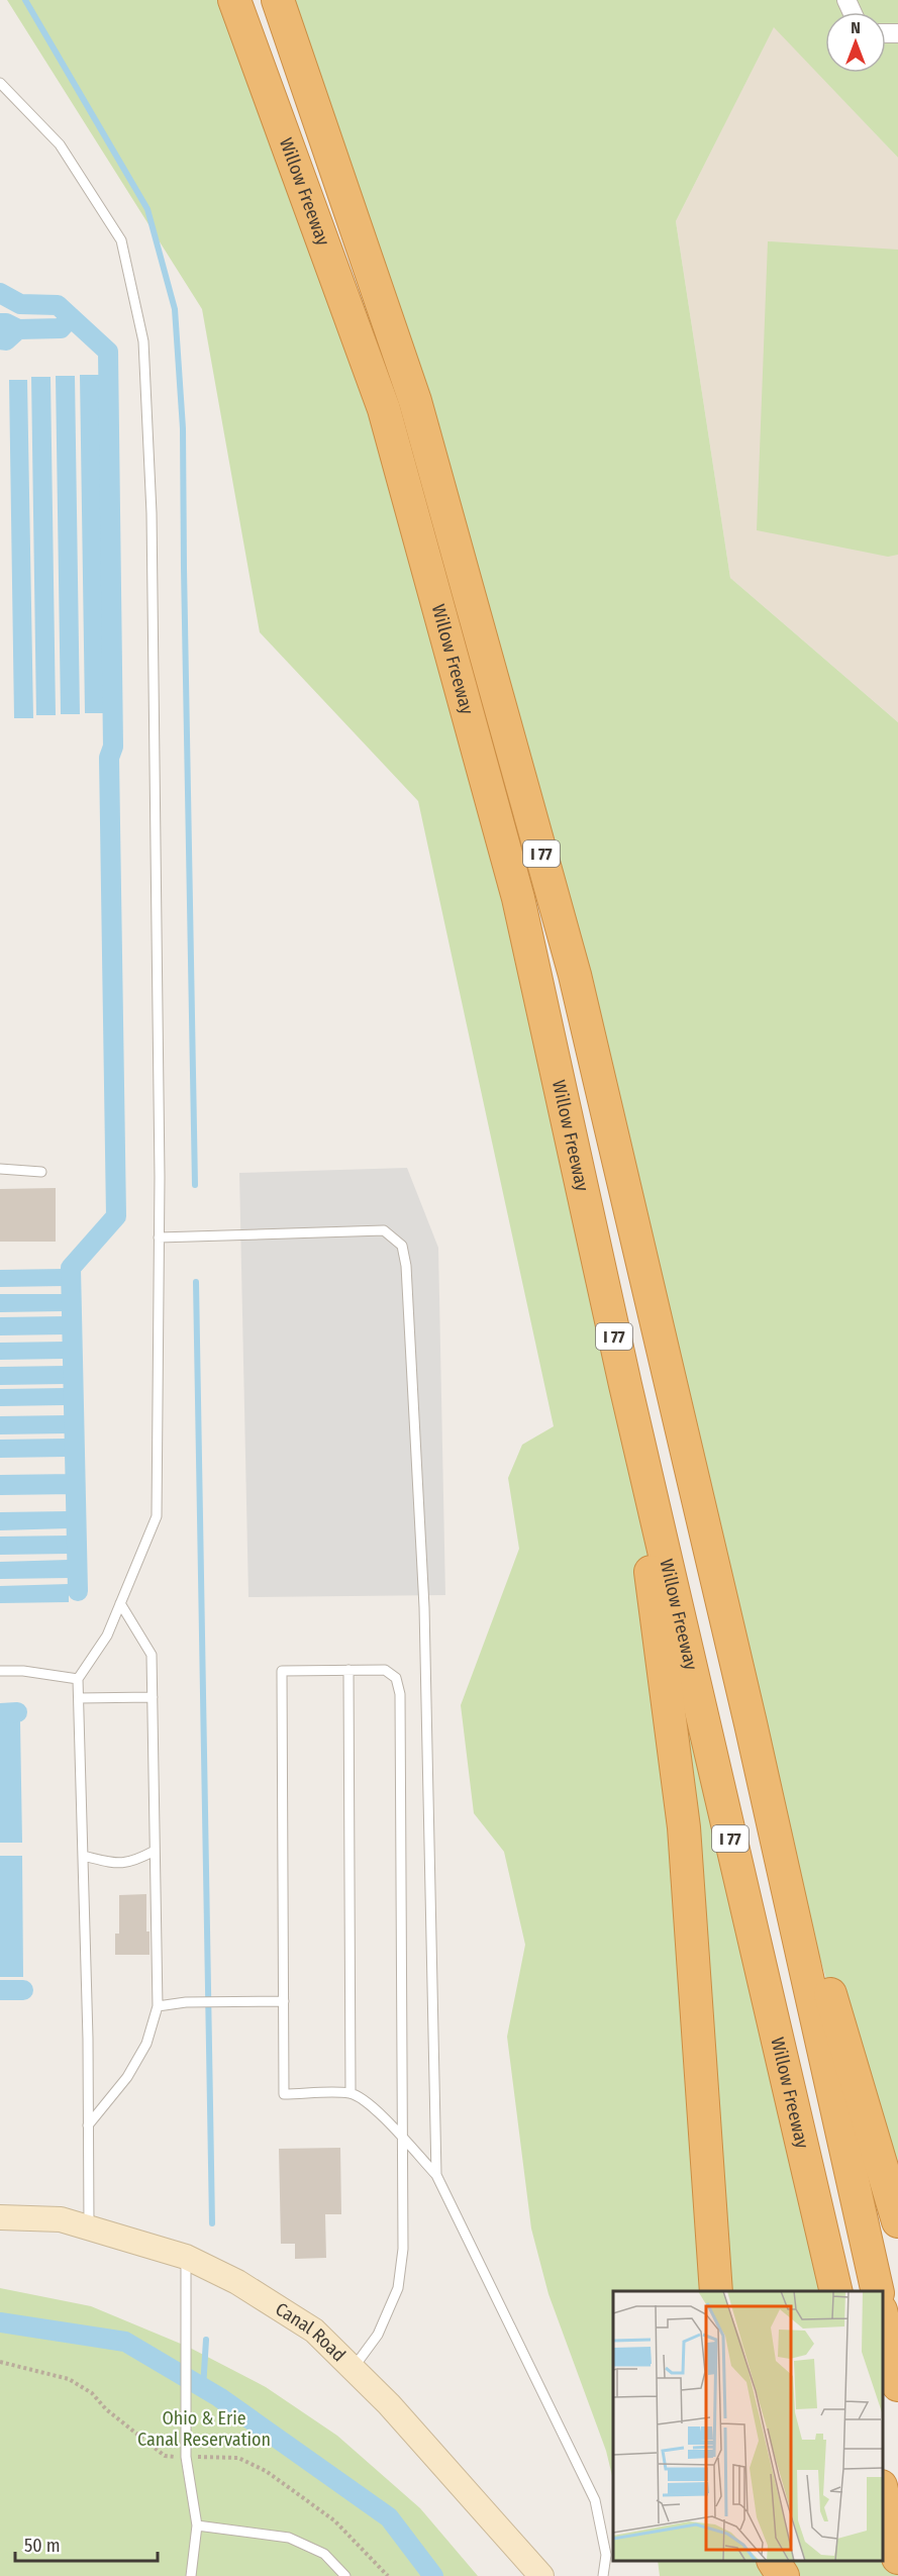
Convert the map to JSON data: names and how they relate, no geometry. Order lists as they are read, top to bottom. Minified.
{"streets":{"highway":["Willow Freeway","I 77"],"street":["Canal Road"]},"parks":["Ohio & Erie Canal Reservation"],"scale_bar":"50 m","north":"top"}
